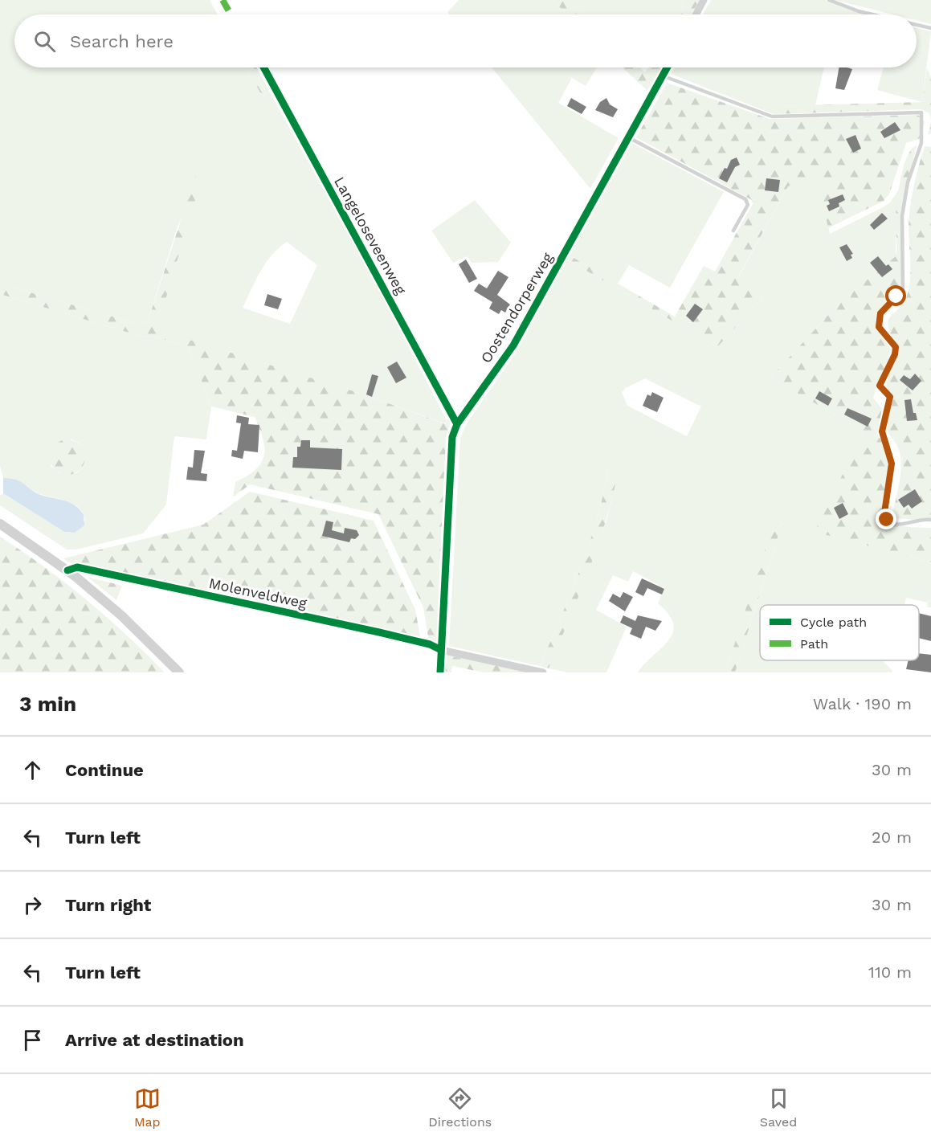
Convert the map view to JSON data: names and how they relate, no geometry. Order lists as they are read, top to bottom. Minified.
{"streets":{"street":["Oostendorperweg"],"cycle path":["Langeloseveenweg","Molenveldweg"]},"legend":["Cycle path","Path"],"page":{"search":"Search here","heading":["3 min","Walk · 190 m"],"list":[["Continue","30 m"],["Turn left","20 m"],["Turn right","30 m"],["Turn left","110 m"],"Arrive at destination"],"nav":["Map","Directions","Saved"]}}
